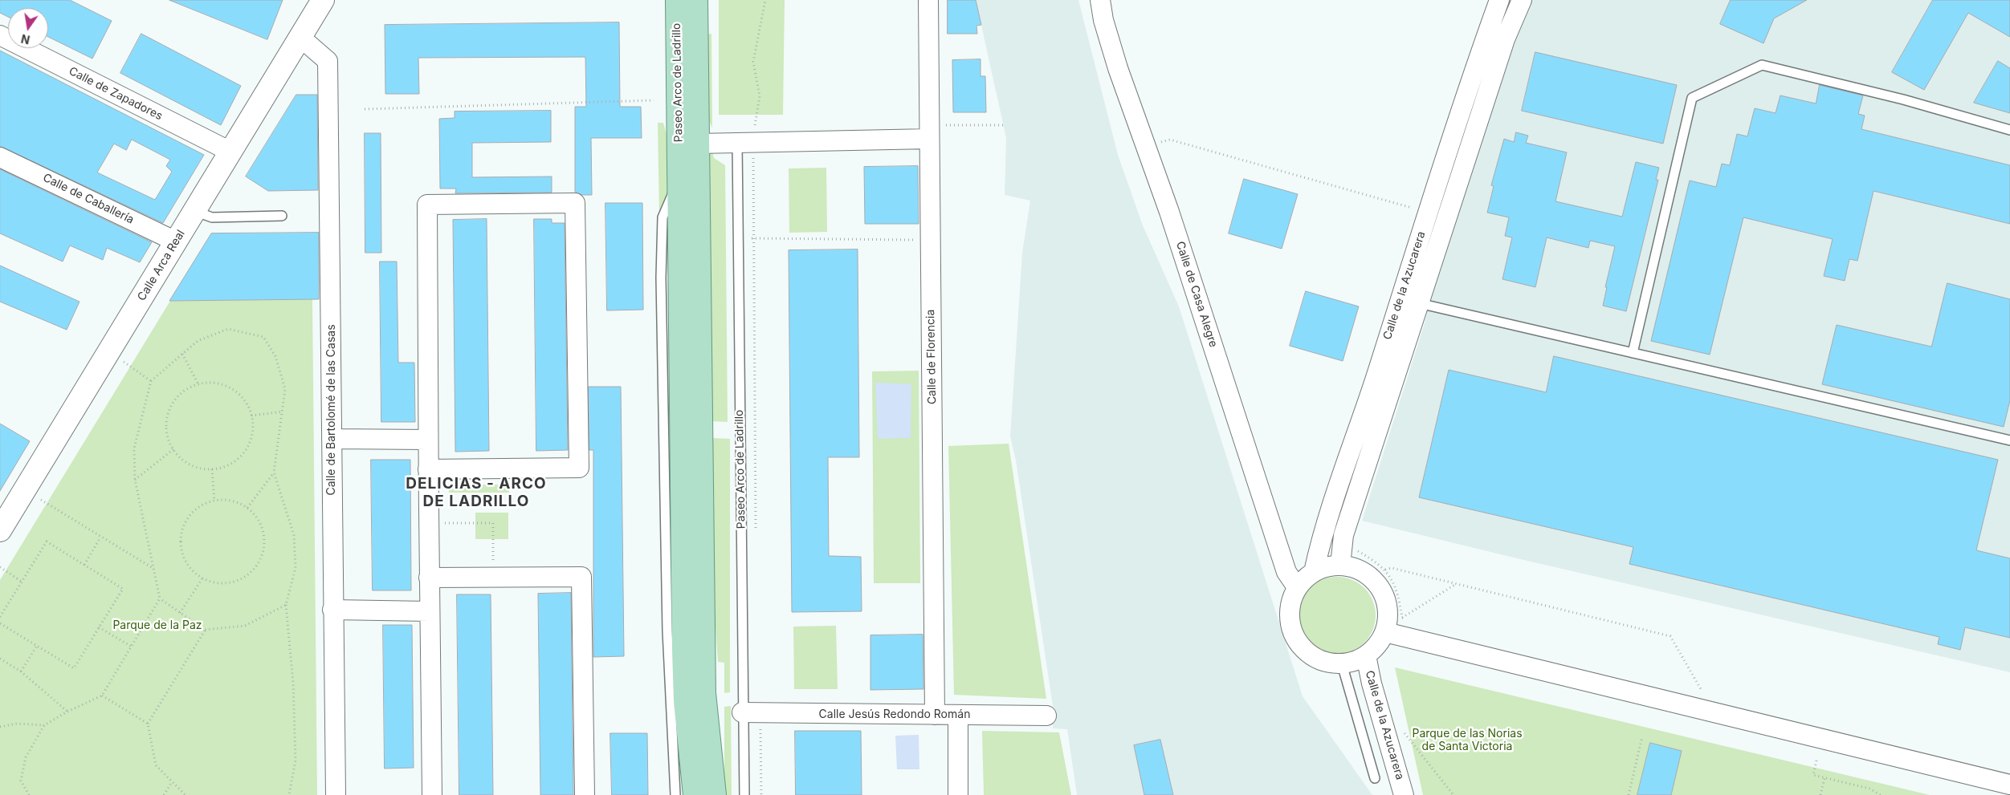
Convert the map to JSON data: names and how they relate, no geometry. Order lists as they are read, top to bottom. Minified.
{"streets":{"main road":["Paseo Arco de Ladrillo"],"street":["Calle de Zapadores","Calle de Caballería","Calle Arca Real","Calle de la Azucarera","Calle de Casa Alegre","Calle de Florencia","Calle de Bartolomé de las Casas","Calle Jesús Redondo Román"]},"crossings":[["Paseo Arco de Ladrillo","Calle Jesús Redondo Román"],["Calle de Zapadores","Calle Arca Real"],["Calle de Caballería","Calle Arca Real"],["Calle Arca Real","Calle de Bartolomé de las Casas"],["Calle de la Azucarera","Calle de Casa Alegre"],["Calle de Florencia","Calle Jesús Redondo Román"]],"districts":["DELICIAS - ARCO DE LADRILLO"],"parks":["Parque de la Paz","Parque de las Norias de Santa Victoria"],"north":"bottom"}
